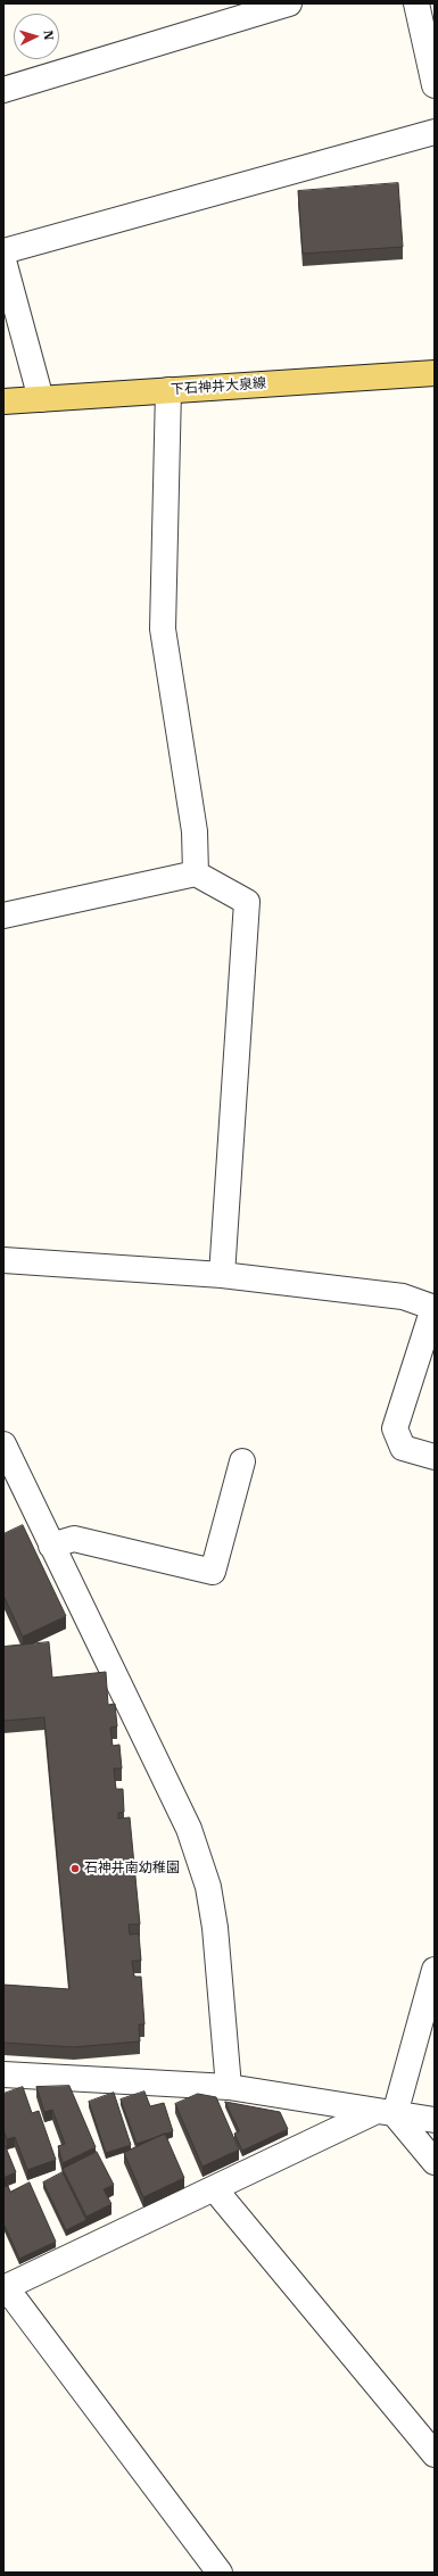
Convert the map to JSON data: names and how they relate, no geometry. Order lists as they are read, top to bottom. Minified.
{"streets":{"main road":["下石神井大泉線"]},"places":["石神井南幼稚園"],"north":"right"}
